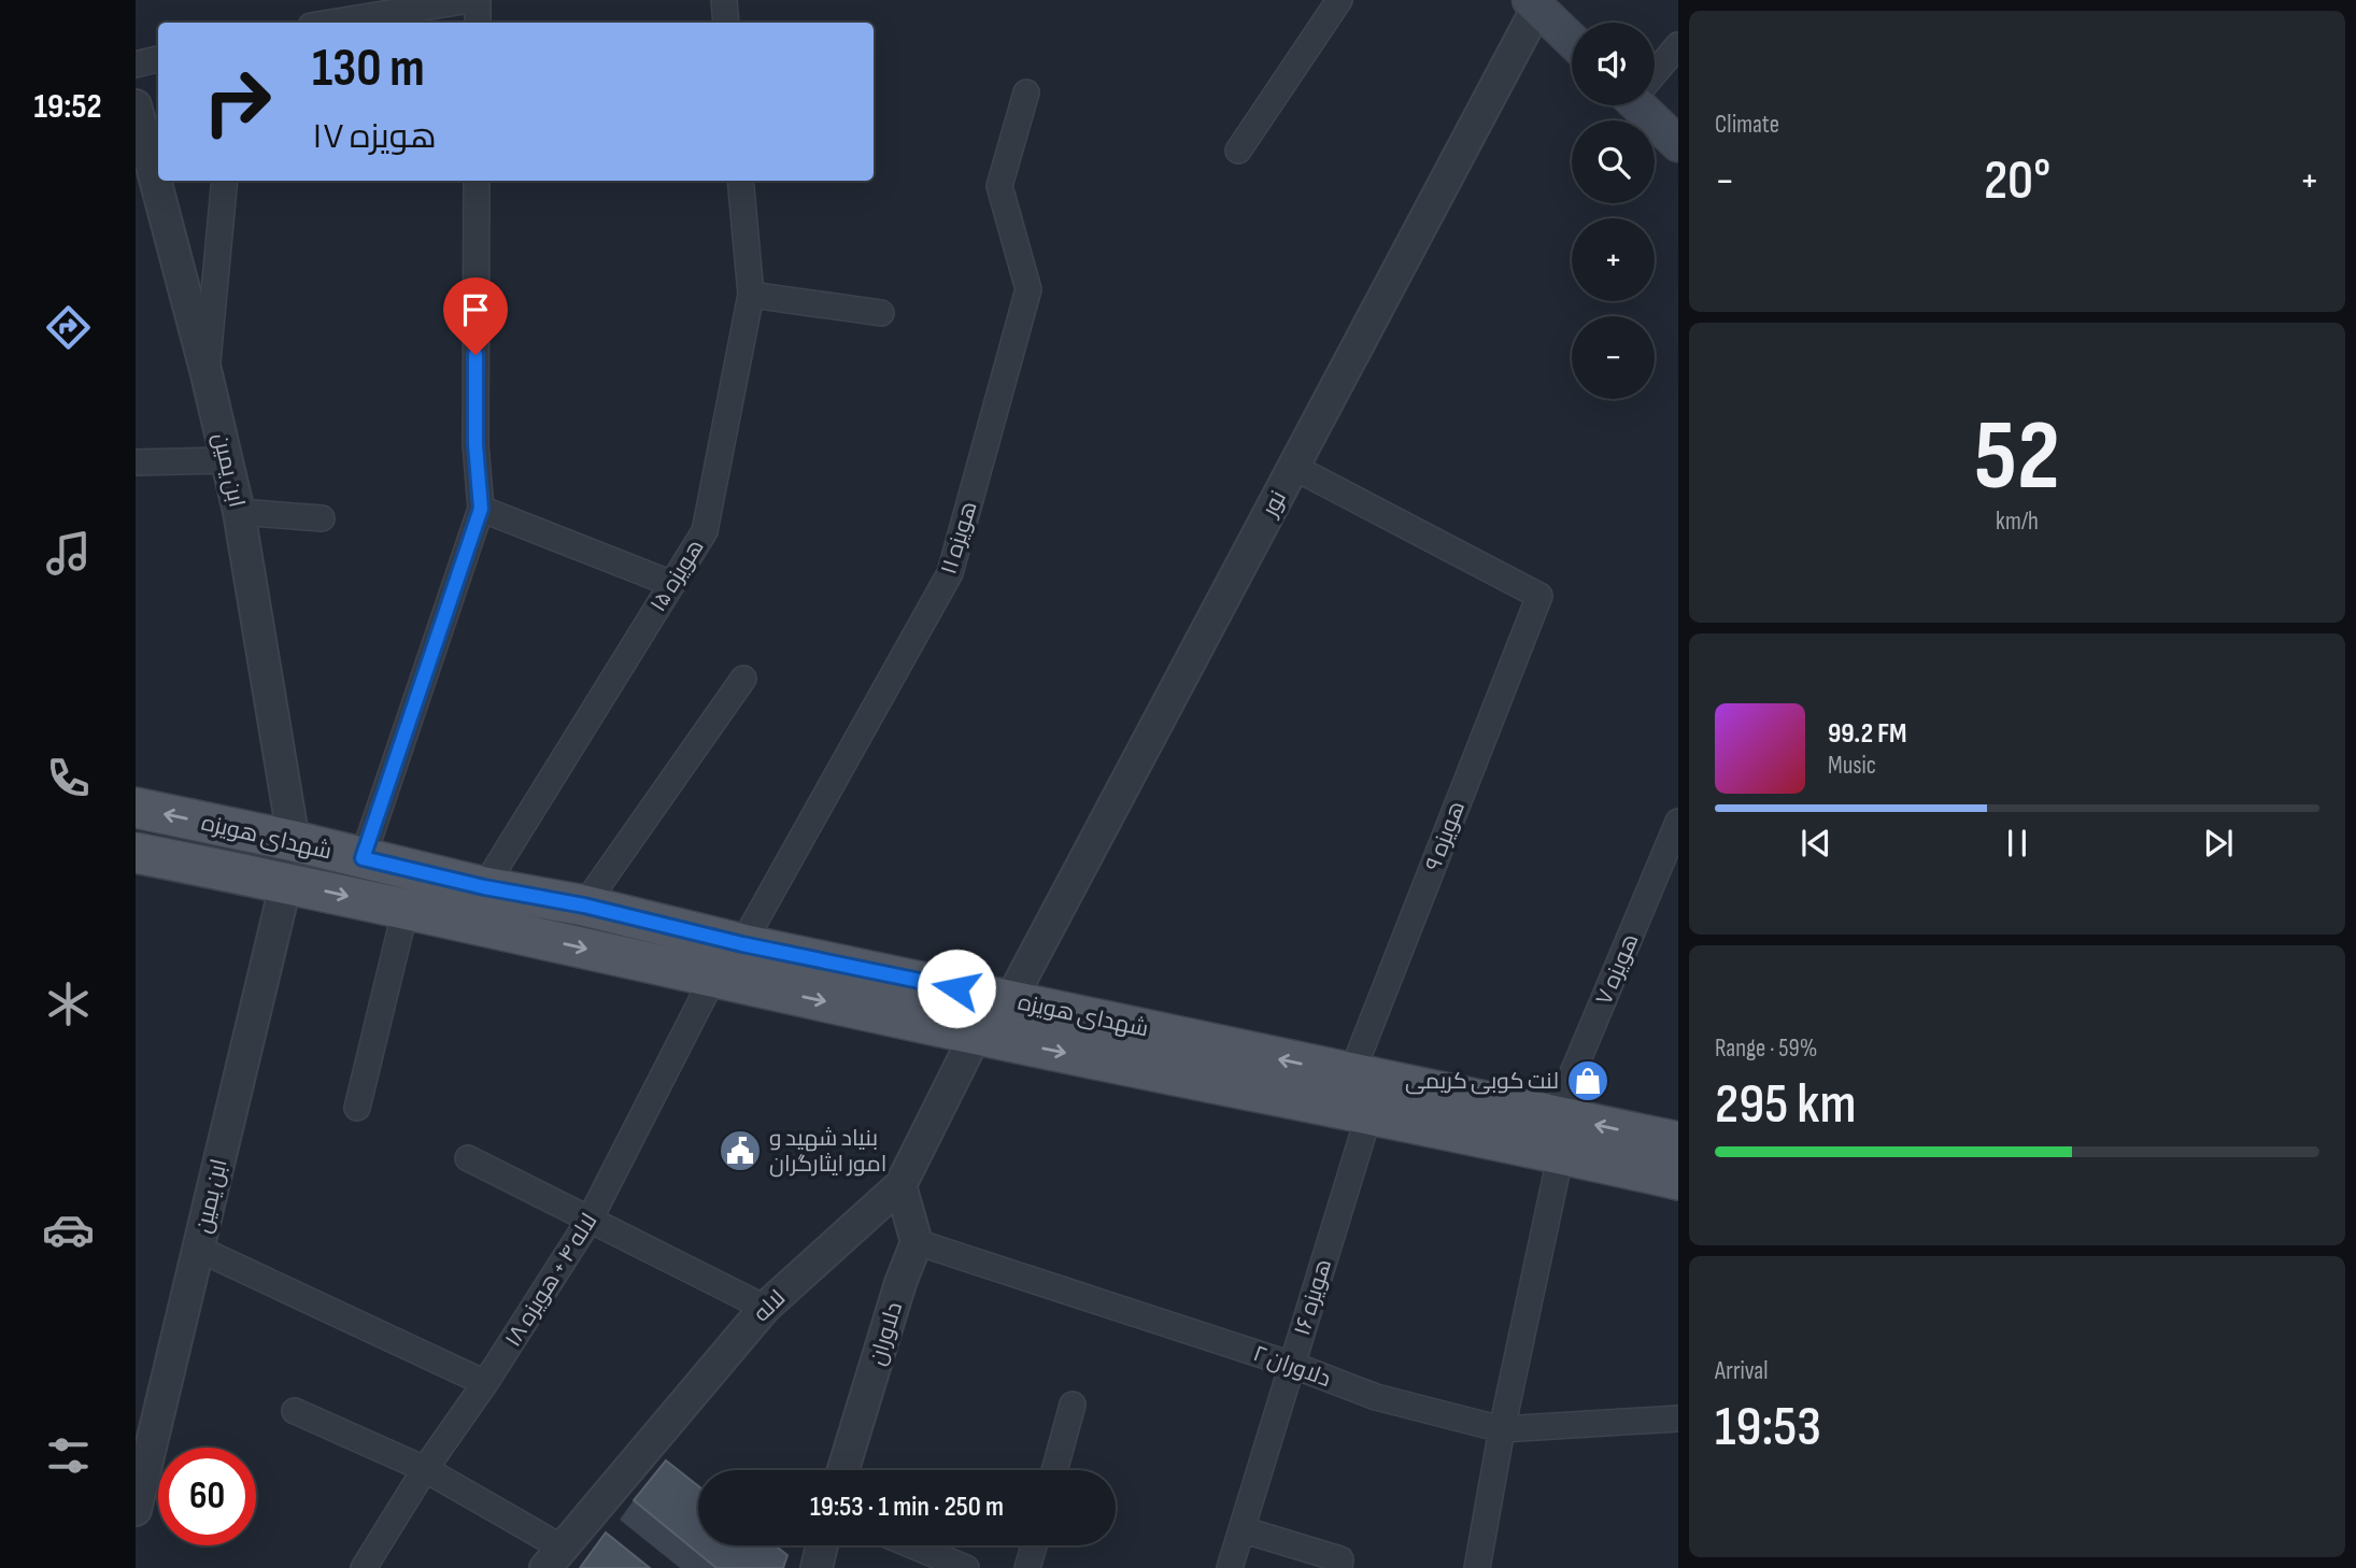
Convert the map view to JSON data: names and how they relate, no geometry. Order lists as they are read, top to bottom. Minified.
{"streets":{"main road":["شهدای هویزه"],"street":["ابن یمین","نور","هویزه ۱۱","هویزه ۱۵","هویزه ۹","هویزه ۷","لاله ۴ + هویزه ۱۸","هویزه ۱۶","لاله","دلاوران","دلاوران ۲"]},"crossings":[["ابن یمین","شهدای هویزه"],["نور","هویزه ۹"],["نور","شهدای هویزه"],["هویزه ۱۱","شهدای هویزه"],["هویزه ۱۵","شهدای هویزه"],["هویزه ۹","شهدای هویزه"],["شهدای هویزه","هویزه ۷"],["شهدای هویزه","لاله ۴ + هویزه ۱۸"],["شهدای هویزه","هویزه ۱۶"],["شهدای هویزه","لاله"],["هویزه ۷","دلاوران ۲"],["هویزه ۱۶","دلاوران ۲"],["دلاوران","دلاوران ۲"]],"places":{"shop":["لنت کوبی کریمی"],"public building":["بنیاد شهید و امور ایثارگران"]},"page":{"tabs":"19:52","tile":["Climate",["52","km/h"],["Range · 59%","295 km"],["Arrival","19:53"]],"map_buttons":["+","−"],"turn":["130 m","هویزه ۱۷"],"heat":["−","20°","+"],"song":["99.2 FM","Music"],"limit":"60","trip":"19:53 · 1 min · 250 m"}}
